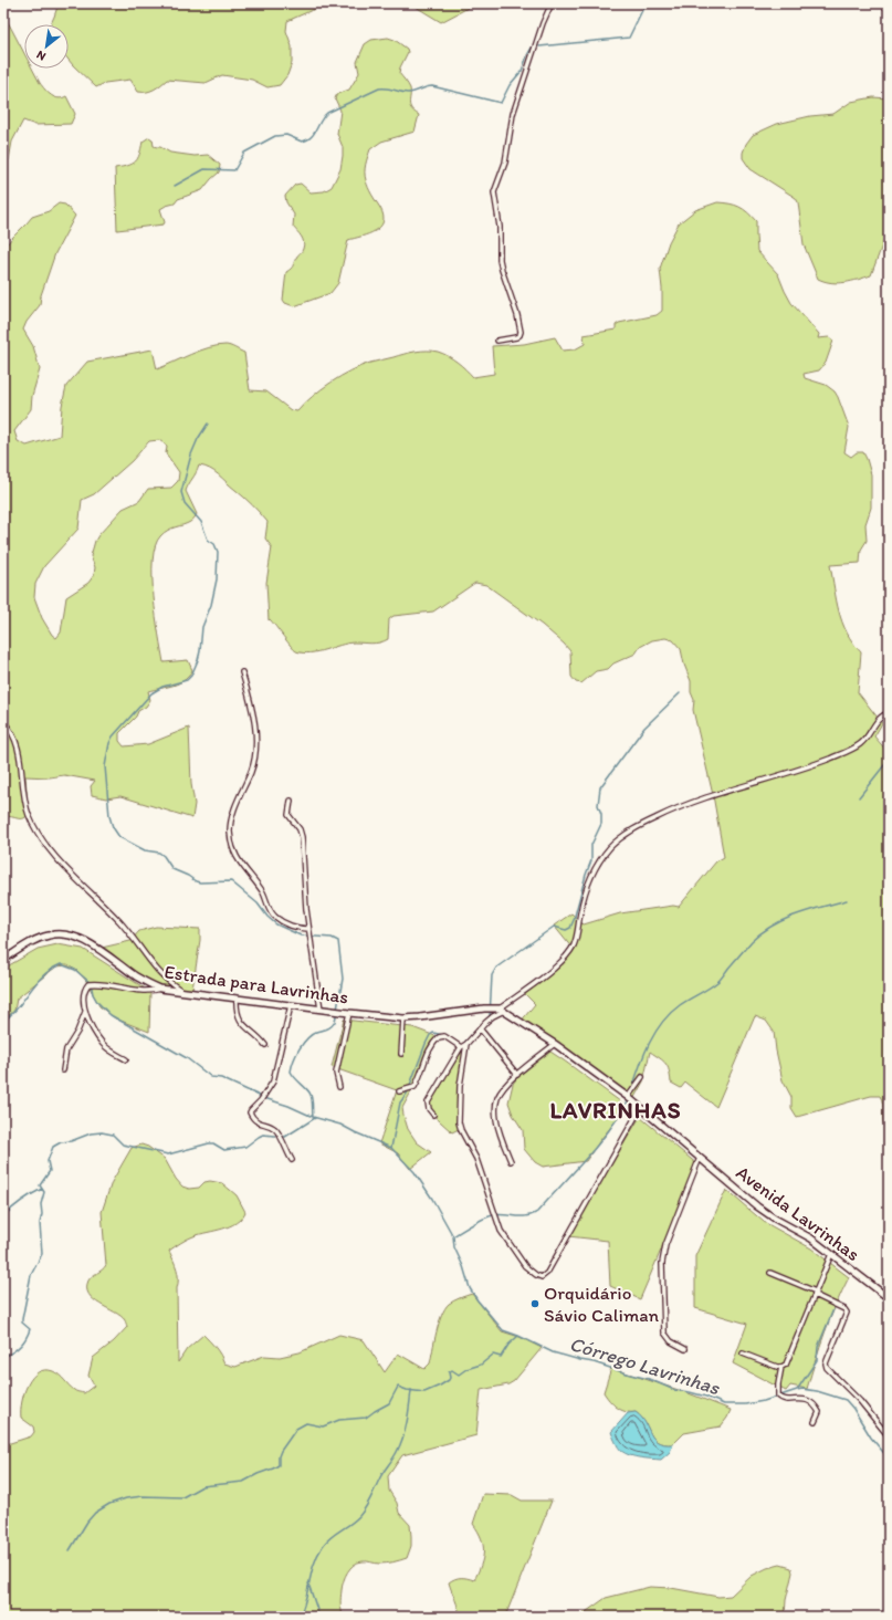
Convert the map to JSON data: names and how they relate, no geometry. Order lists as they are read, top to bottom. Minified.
{"streets":{"street":["Estrada para Lavrinhas","Avenida Lavrinhas"]},"crossings":[["Estrada para Lavrinhas","Avenida Lavrinhas"]],"districts":["LAVRINHAS"],"water":["Córrego Lavrinhas"],"places":["Orquidário Sávio Caliman"],"north":"bottom left"}
